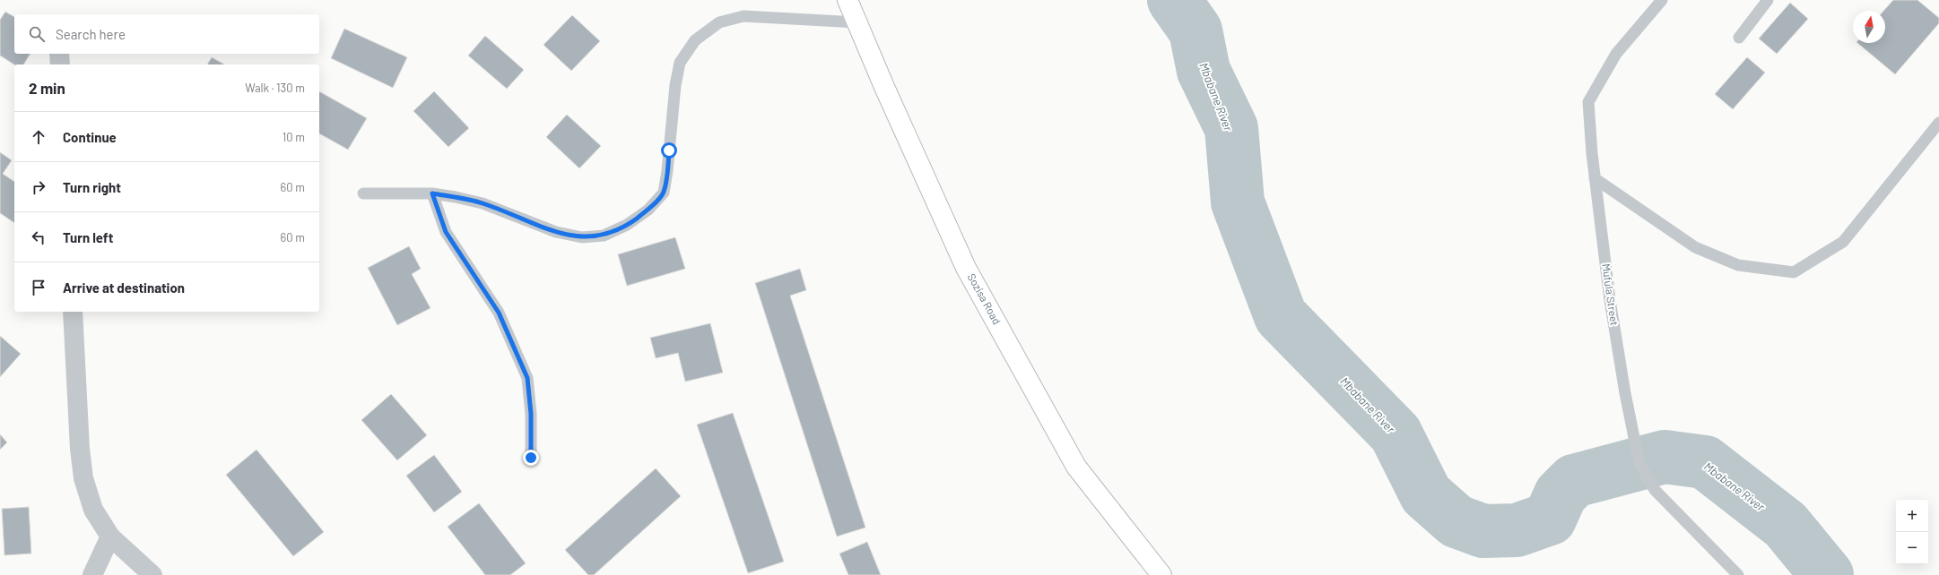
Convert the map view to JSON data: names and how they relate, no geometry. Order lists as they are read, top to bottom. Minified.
{"streets":{"main road":["Sozisa Road"],"lane":["Mufula Street"]},"water":["Mbabane River"],"north":"top","page":{"search":"Search here","heading":["2 min","Walk · 130 m"],"list":[["Continue","10 m"],["Turn right","60 m"],["Turn left","60 m"],"Arrive at destination"],"map_buttons":["+","−"]}}
